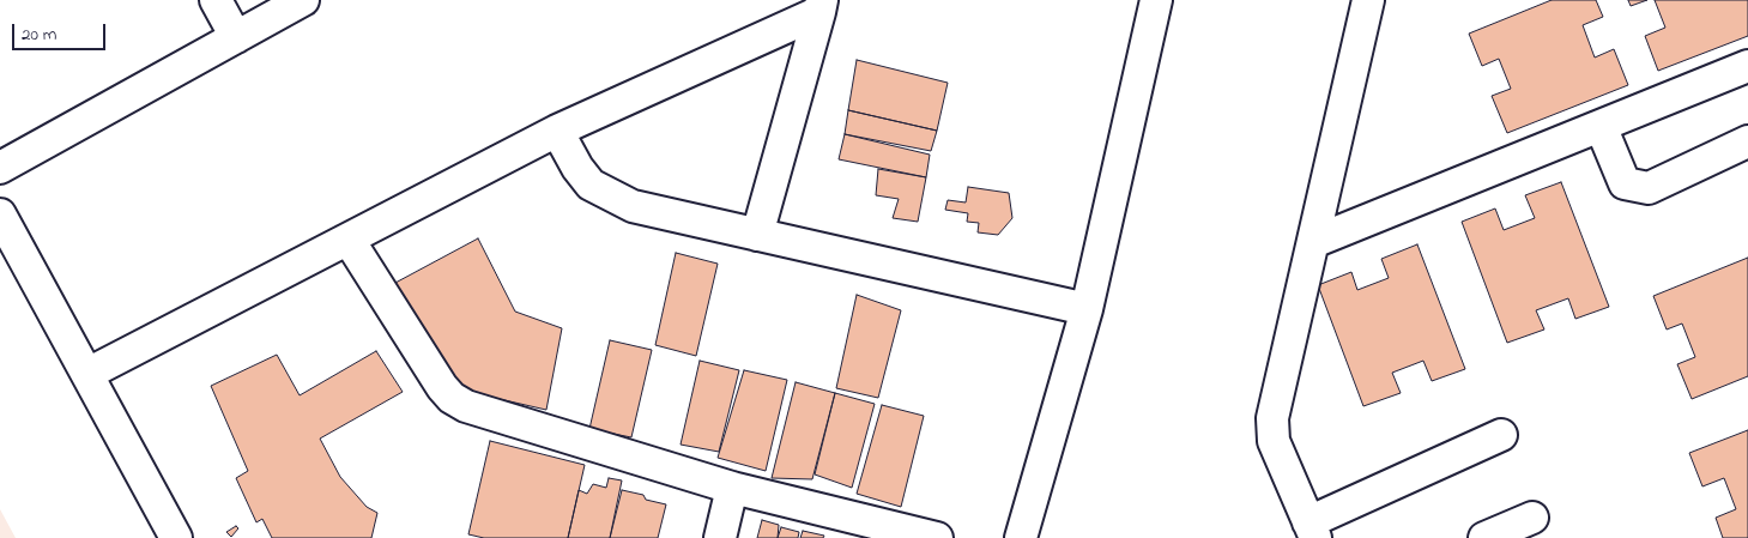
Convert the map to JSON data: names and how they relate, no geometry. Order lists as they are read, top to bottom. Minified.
{"scale_bar":"20 m"}
